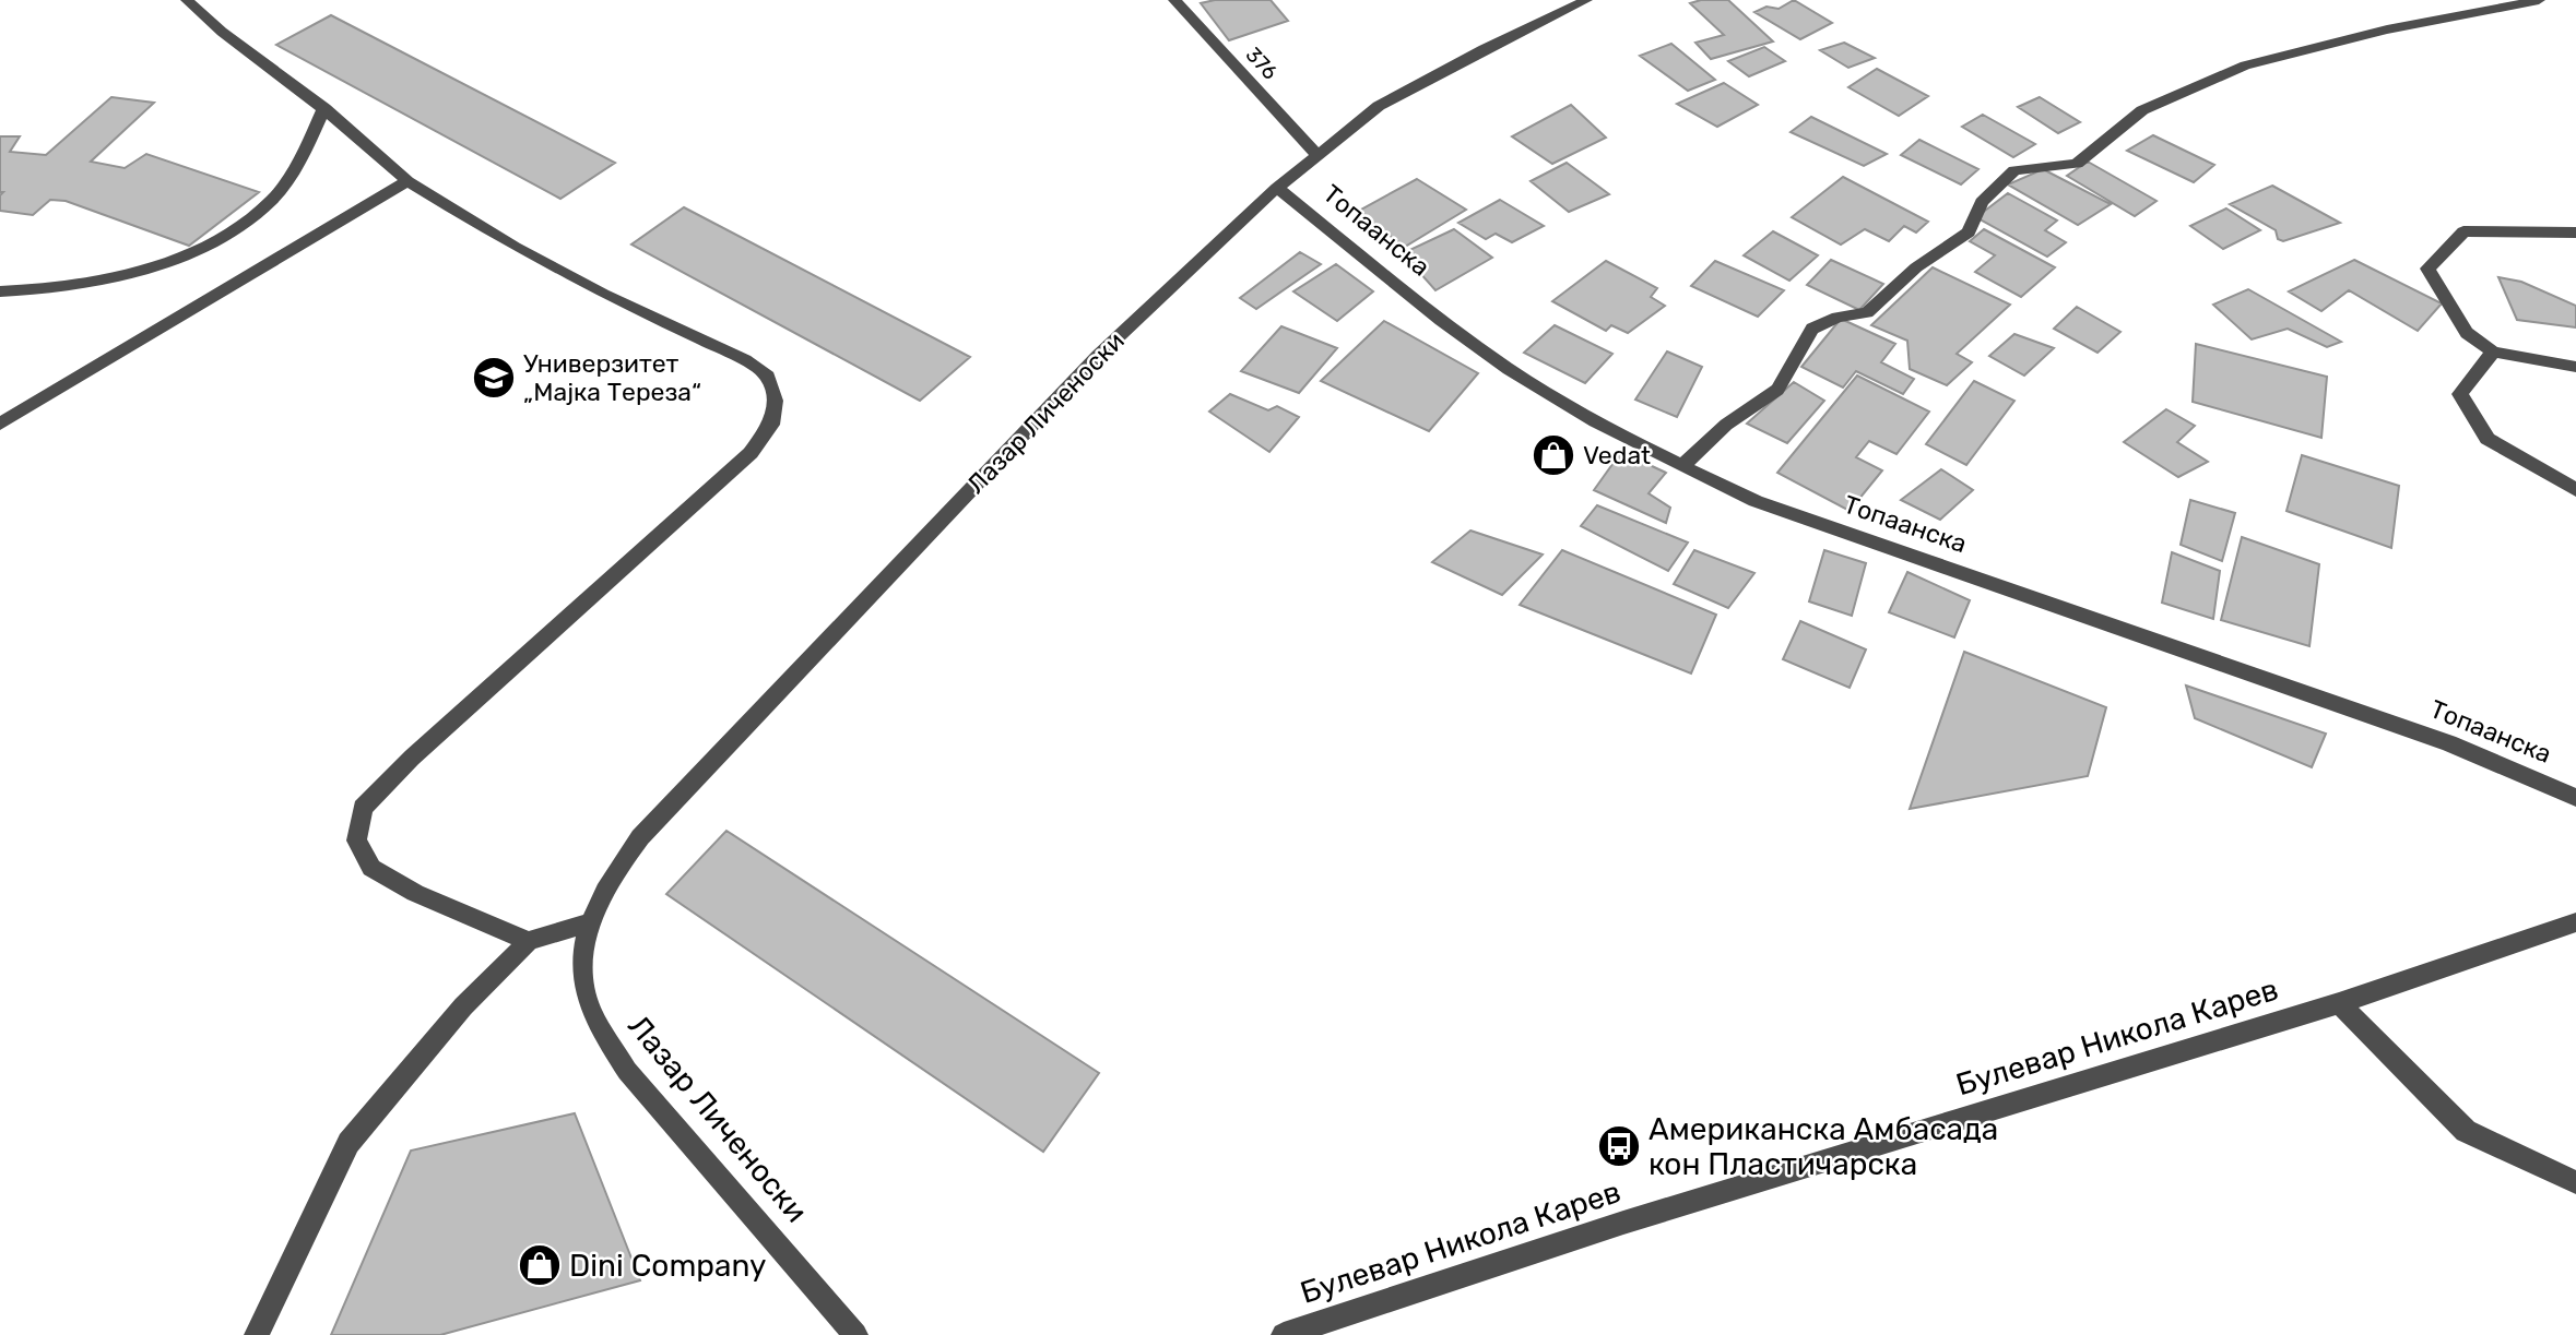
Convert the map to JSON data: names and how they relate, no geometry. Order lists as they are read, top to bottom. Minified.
{"streets":{"street":["376","Топаанска","Лазар Личеноски","Булевар Никола Карев"]},"crossings":[["376","Лазар Личеноски"],["Топаанска","Лазар Личеноски"]],"places":{"school or university":["Универзитет „Мајка Тереза“"],"shop":["Vedat","Dini Company"],"bus stop":["Американска Амбасада кон Пластичарска"]}}
